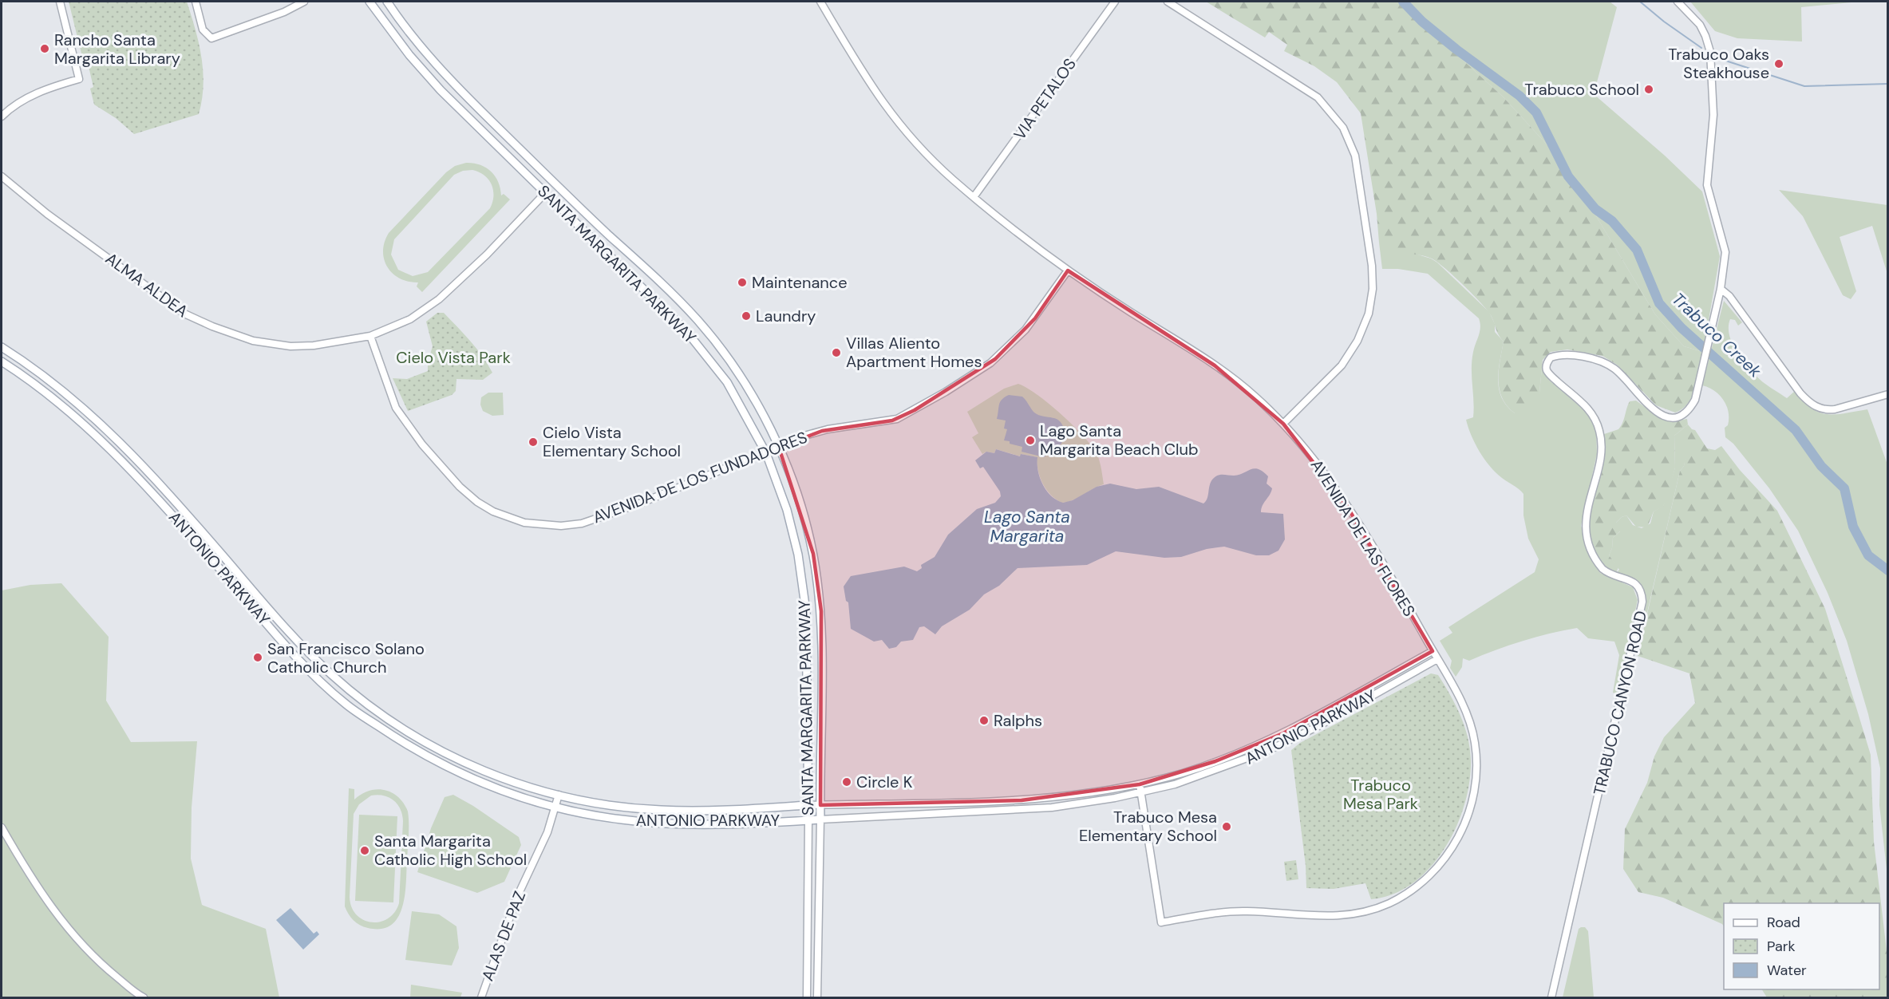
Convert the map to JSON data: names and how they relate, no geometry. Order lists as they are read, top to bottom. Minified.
{"streets":{"main road":["VIA PETALOS","SANTA MARGARITA PARKWAY","ALMA ALDEA","AVENIDA DE LOS FUNDADORES","AVENIDA DE LAS FLORES","ANTONIO PARKWAY","TRABUCO CANYON ROAD","ALAS DE PAZ"]},"crossings":[["VIA PETALOS","AVENIDA DE LAS FLORES"],["SANTA MARGARITA PARKWAY","ALMA ALDEA"],["SANTA MARGARITA PARKWAY","AVENIDA DE LOS FUNDADORES"],["SANTA MARGARITA PARKWAY","ANTONIO PARKWAY"],["ALMA ALDEA","AVENIDA DE LOS FUNDADORES"],["AVENIDA DE LOS FUNDADORES","AVENIDA DE LAS FLORES"],["AVENIDA DE LAS FLORES","ANTONIO PARKWAY"],["ANTONIO PARKWAY","ALAS DE PAZ"]],"water":["Trabuco Creek","Lago Santa Margarita"],"parks":["Cielo Vista Park","Trabuco Mesa Park"],"places":["Rancho Santa Margarita Library","Trabuco Oaks Steakhouse","Trabuco School","Maintenance","Laundry","Villas Aliento Apartment Homes","Lago Santa Margarita Beach Club","Cielo Vista Elementary School","San Francisco Solano Catholic Church","Ralphs","Circle K","Trabuco Mesa Elementary School","Santa Margarita Catholic High School"],"legend":["Road","Park","Water"]}
